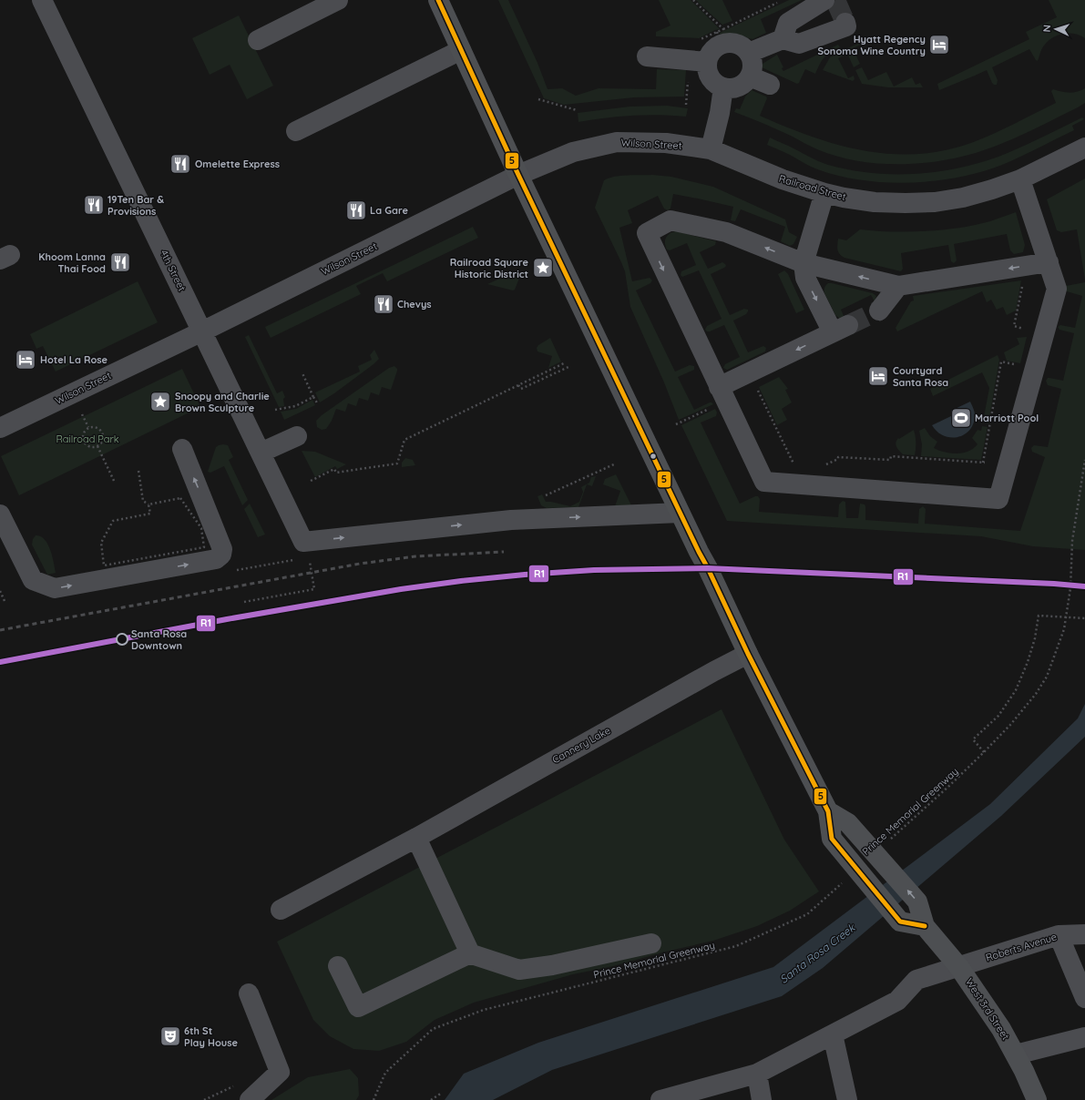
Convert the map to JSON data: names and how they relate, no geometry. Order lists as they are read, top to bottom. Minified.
{"streets":{"main road":["West 3rd Street"],"street":["Wilson Street","Railroad Street","4th Street","Cannery Lake","Roberts Avenue"],"path":["Prince Memorial Greenway"]},"crossings":[["Wilson Street","Railroad Street"],["Wilson Street","4th Street"],["Wilson Street","West 3rd Street"],["Cannery Lake","West 3rd Street"],["Roberts Avenue","West 3rd Street"]],"water":["Santa Rosa Creek"],"parks":["Railroad Park"],"places":{"hotel":["Hyatt Regency Sonoma Wine Country","Hotel La Rose","Courtyard Santa Rosa"],"restaurant":["Omelette Express","19Ten Bar & Provisions","La Gare","Khoom Lanna Thai Food","Chevys"],"place":["Railroad Square Historic District","Snoopy and Charlie Brown Sculpture"],"sports":["Marriott Pool"],"other":["Santa Rosa Downtown"],"theatre":["6th St Play House"]},"lines":["transit line 5","transit line R1"],"north":"left"}
